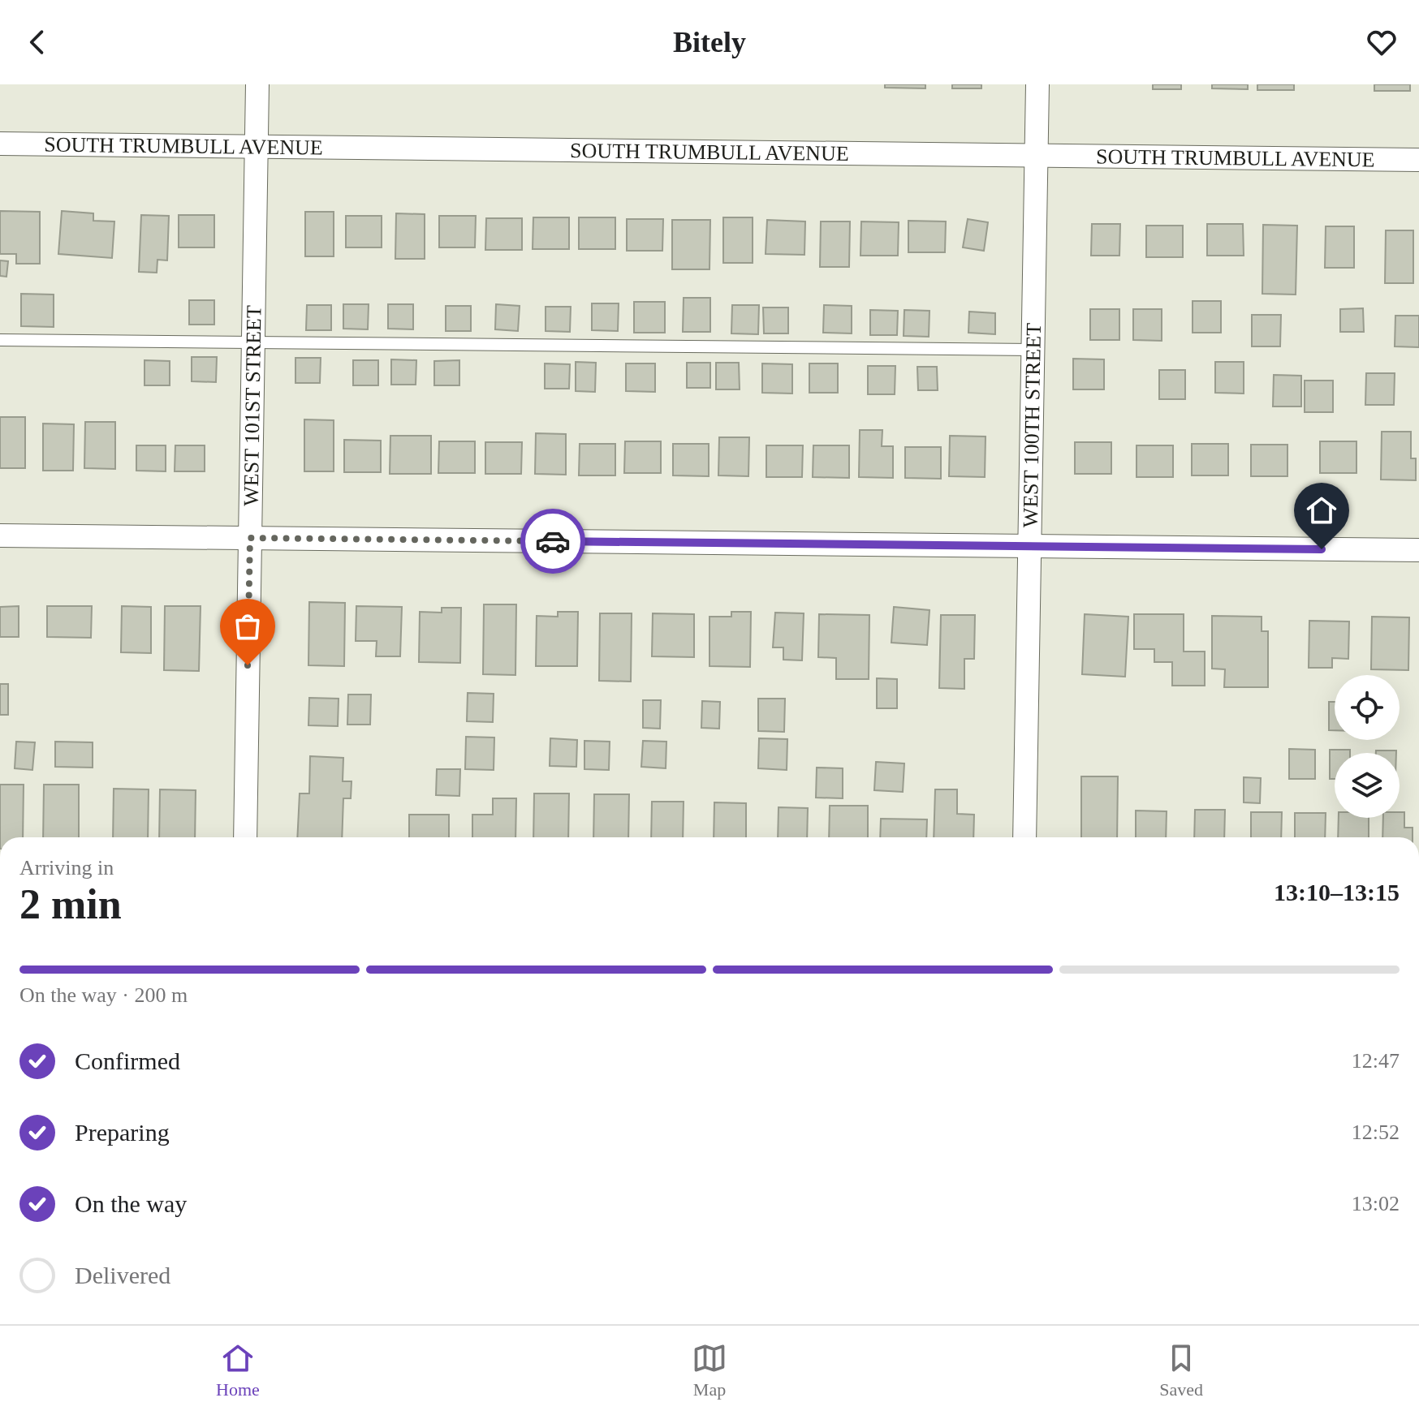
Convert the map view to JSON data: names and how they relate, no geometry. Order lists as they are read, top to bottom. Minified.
{"streets":{"street":["SOUTH TRUMBULL AVENUE","WEST 101ST STREET","WEST 100TH STREET"]},"crossings":[["SOUTH TRUMBULL AVENUE","WEST 101ST STREET"],["SOUTH TRUMBULL AVENUE","WEST 100TH STREET"]],"page":{"header":"Bitely","heading":["2 min","Arriving in","13:10–13:15"],"bar":"On the way · 200 m","list":[["Confirmed","12:47"],["Preparing","12:52"],["On the way","13:02"],"Delivered"],"tabs":["Home","Map","Saved"]}}
